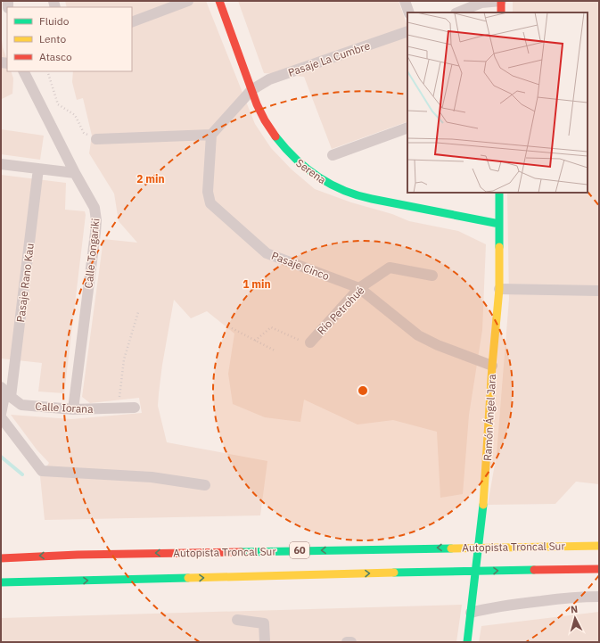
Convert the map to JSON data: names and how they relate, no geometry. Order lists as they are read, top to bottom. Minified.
{"streets":{"main road":["Serena","Ramón Ángel Jara","Autopista Troncal Sur","60"],"street":["Pasaje La Cumbre","Calle Tongariki","Pasaje Cinco","Pasaje Rano Kau","Río Petrohué","Calle Iorana"]},"crossings":[["Pasaje La Cumbre","Serena"],["Serena","Ramón Ángel Jara"],["Calle Tongariki","Calle Iorana"],["Pasaje Cinco","Río Petrohué"],["Pasaje Cinco","Ramón Ángel Jara"],["Pasaje Rano Kau","Calle Iorana"]],"legend":["Fluido","Lento","Atasco"],"north":"top","rings":["2 min","1 min"]}
